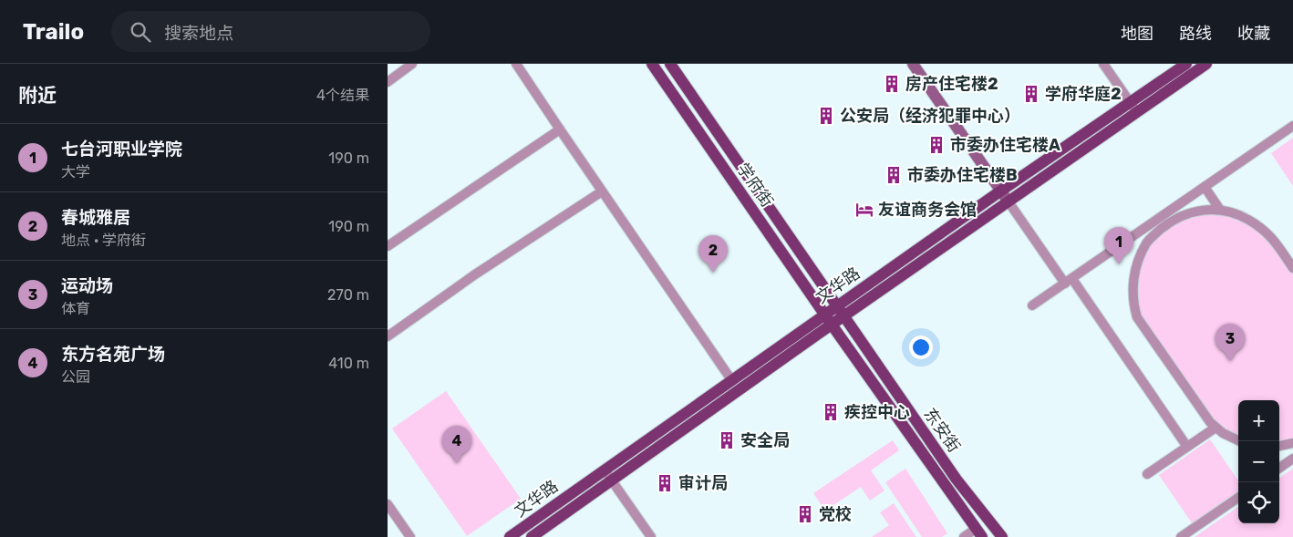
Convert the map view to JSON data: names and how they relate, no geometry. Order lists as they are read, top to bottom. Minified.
{"streets":{"main road":["学府街","文华路","东安街"]},"crossings":[["学府街","文华路"],["学府街","东安街"],["文华路","东安街"]],"places":{"building":["房产住宅楼2","学府华庭2","公安局（经济犯罪中心）","市委办住宅楼A","市委办住宅楼B","疾控中心","安全局","审计局","党校"],"hotel":["友谊商务会馆"]},"page":{"header":"Trailo","search":"搜索地点","nav":["地图","路线","收藏"],"heading":["附近","4个结果"],"list":[{"mark":"1","name":"七台河职业学院","note":"大学","value":"190 m"},{"mark":"2","name":"春城雅居","note":"地点 · 学府街","value":"190 m"},{"mark":"3","name":"运动场","note":"体育","value":"270 m"},{"mark":"4","name":"东方名苑广场","note":"公园","value":"410 m"}],"pins":["1","2","3","4"],"map_buttons":["+","−"]}}
